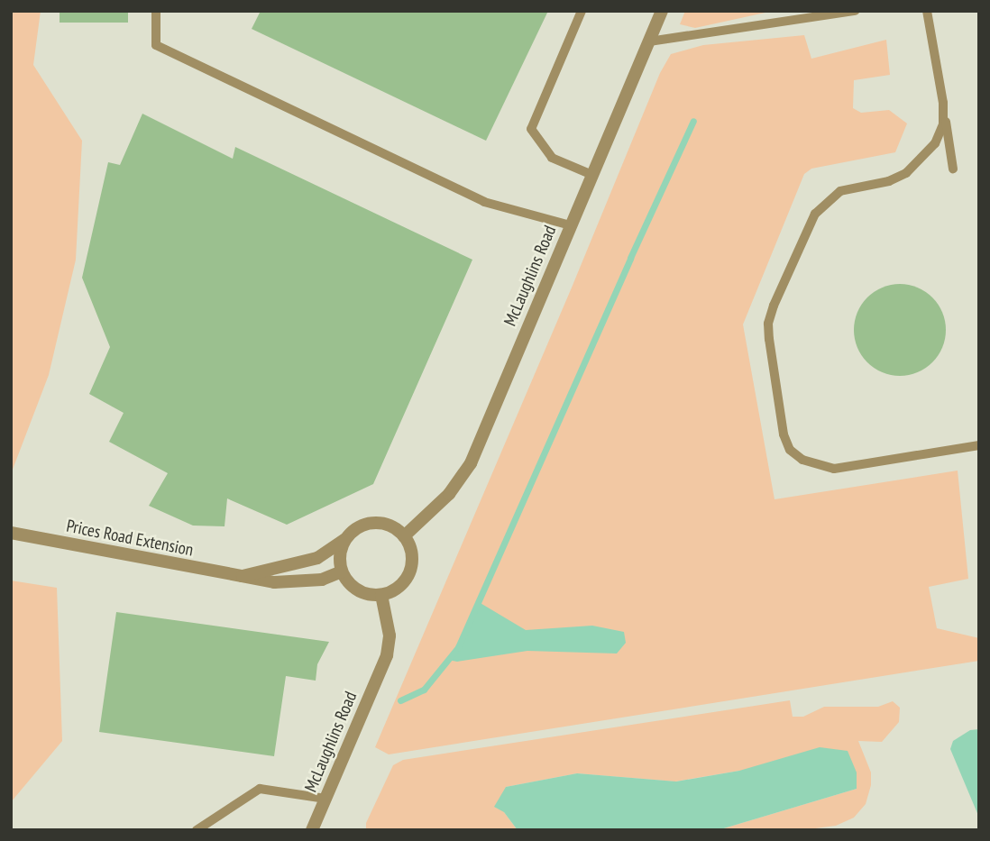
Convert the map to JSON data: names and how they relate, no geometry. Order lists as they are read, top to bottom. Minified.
{"streets":{"street":["McLaughlins Road","Prices Road Extension"]},"crossings":[["McLaughlins Road","Prices Road Extension"]]}
